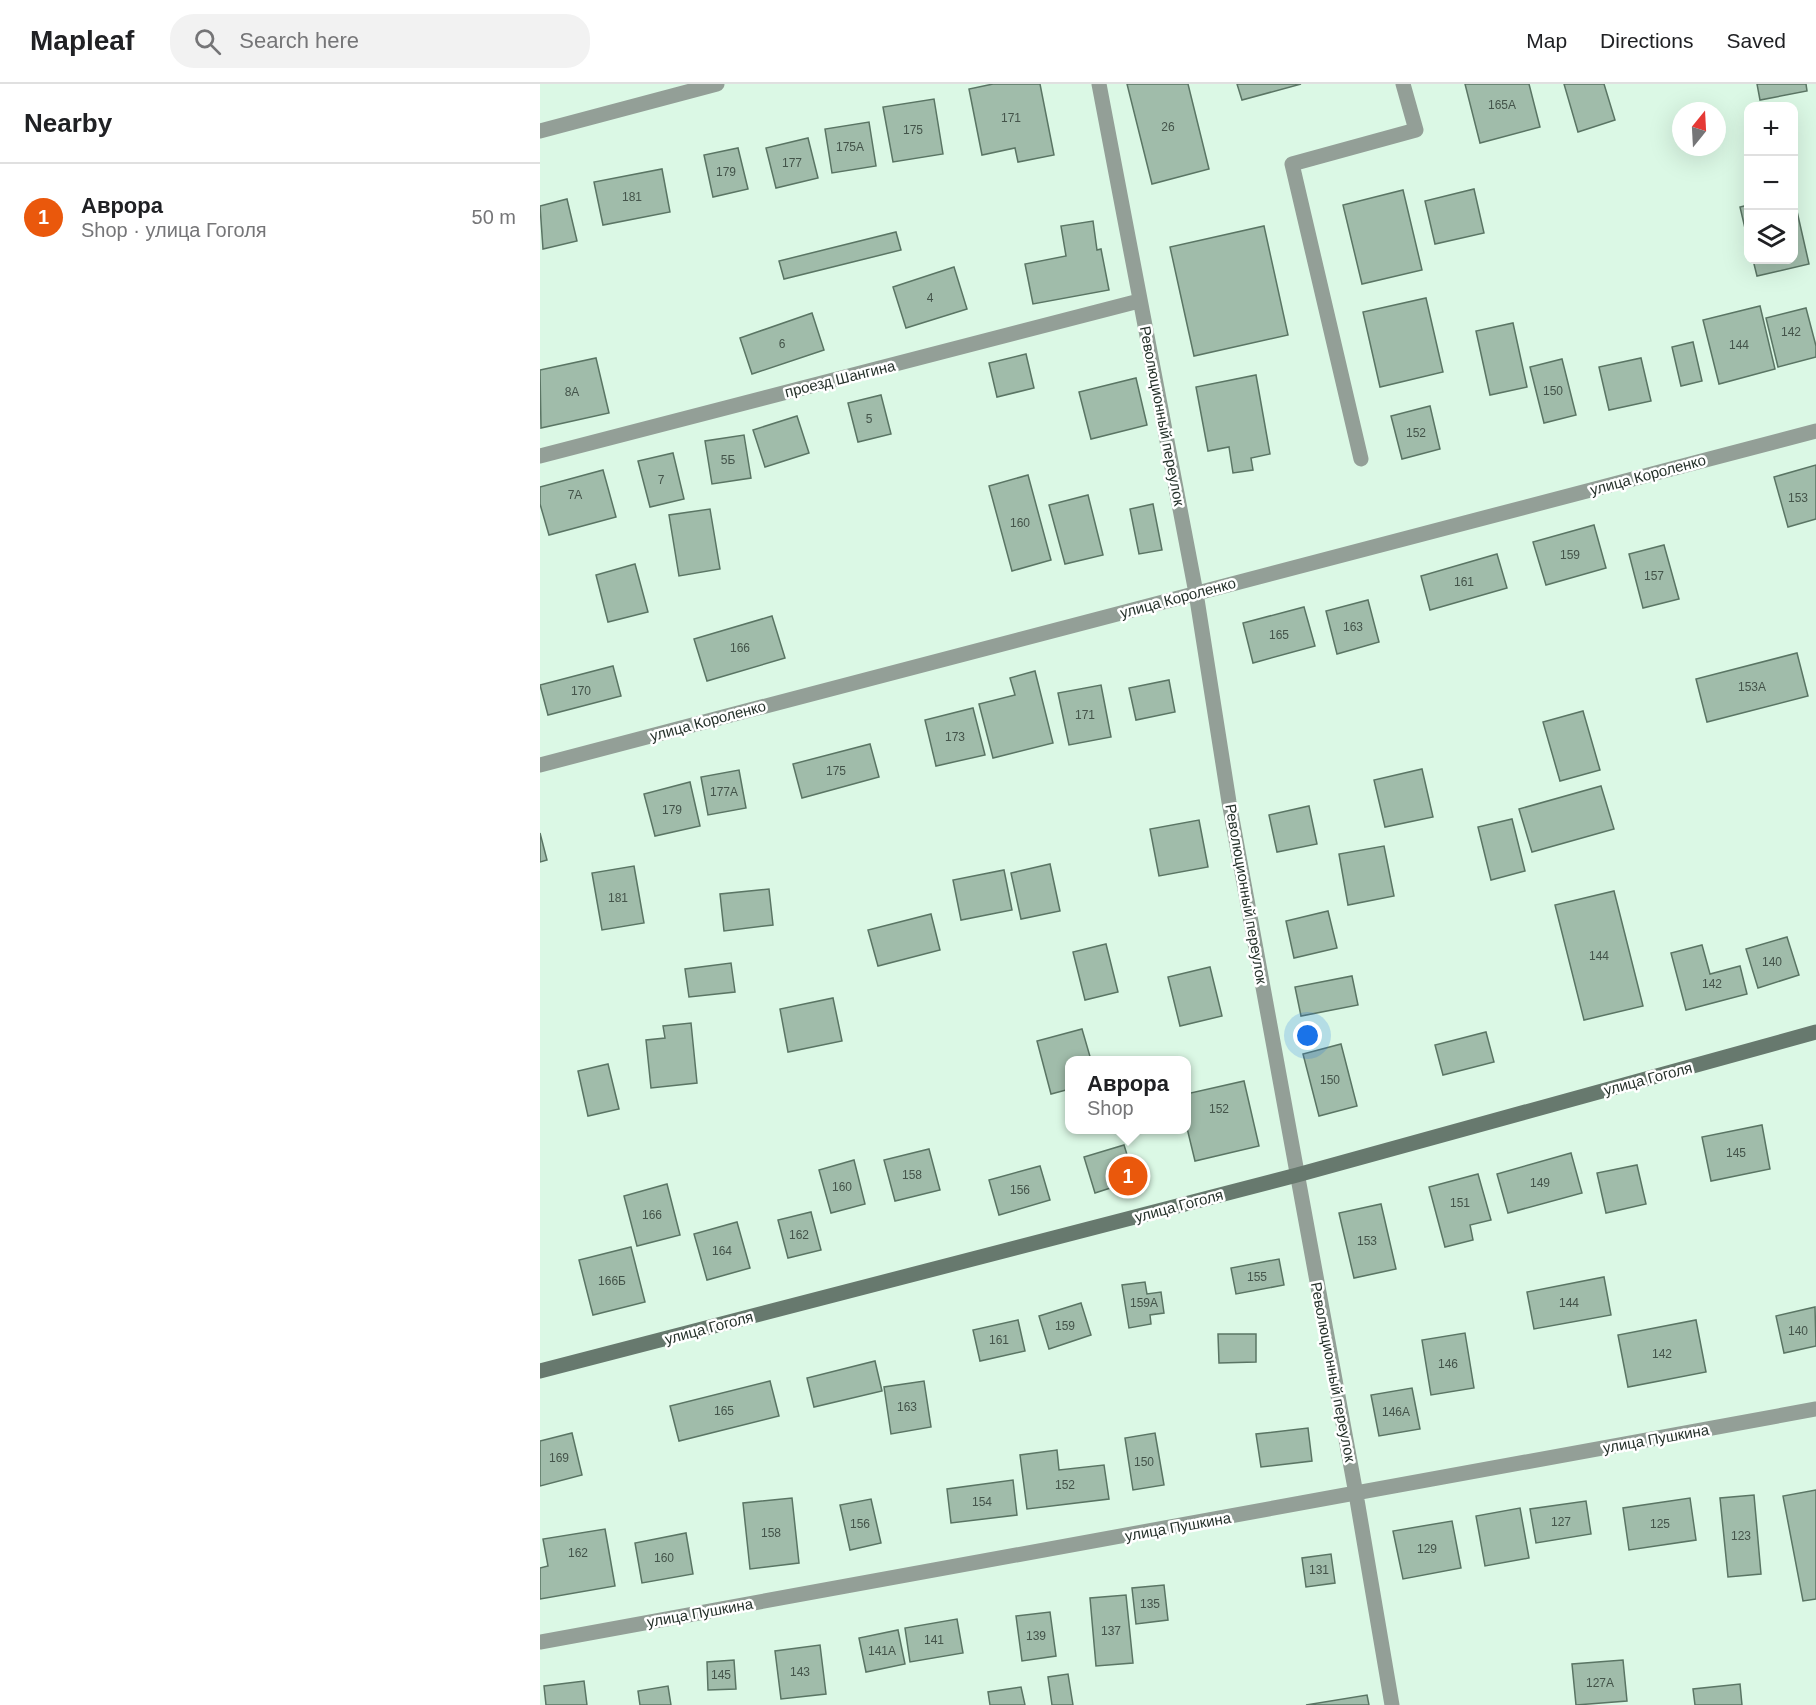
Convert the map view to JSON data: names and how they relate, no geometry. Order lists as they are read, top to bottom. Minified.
{"streets":{"street":["проезд Шангина","Революционный переулок","улица Короленко","улица Гоголя","улица Пушкина"]},"crossings":[["проезд Шангина","Революционный переулок"],["Революционный переулок","улица Короленко"],["Революционный переулок","улица Гоголя"],["Революционный переулок","улица Пушкина"]],"house_numbers":["165А","171","26","175","175А","177","179","181","4","142","6","144","150","8А","5","152","5Б","7","7А","153","160","159","157","161","163","165","166","153А","170","171","173","175","177А","179","181","144","140","142","150","152","145","158","149","160","156","151","166","162","153","164","155","166Б","159А","144","159","140","161","142","146","163","165","146А","169","150","152","154","127","156","125","158","123","129","162","160","131","135","137","139","141","141А","143","145","127А"],"north":"top","page":{"header":"Mapleaf","search":"Search here","nav":["Map","Directions","Saved"],"heading":"Nearby","map_buttons":["+","−"],"list":[{"mark":"1","name":"Аврора","note":"Shop · улица Гоголя","value":"50 m"}],"popup":["Аврора","Shop"],"pins":"1"}}
